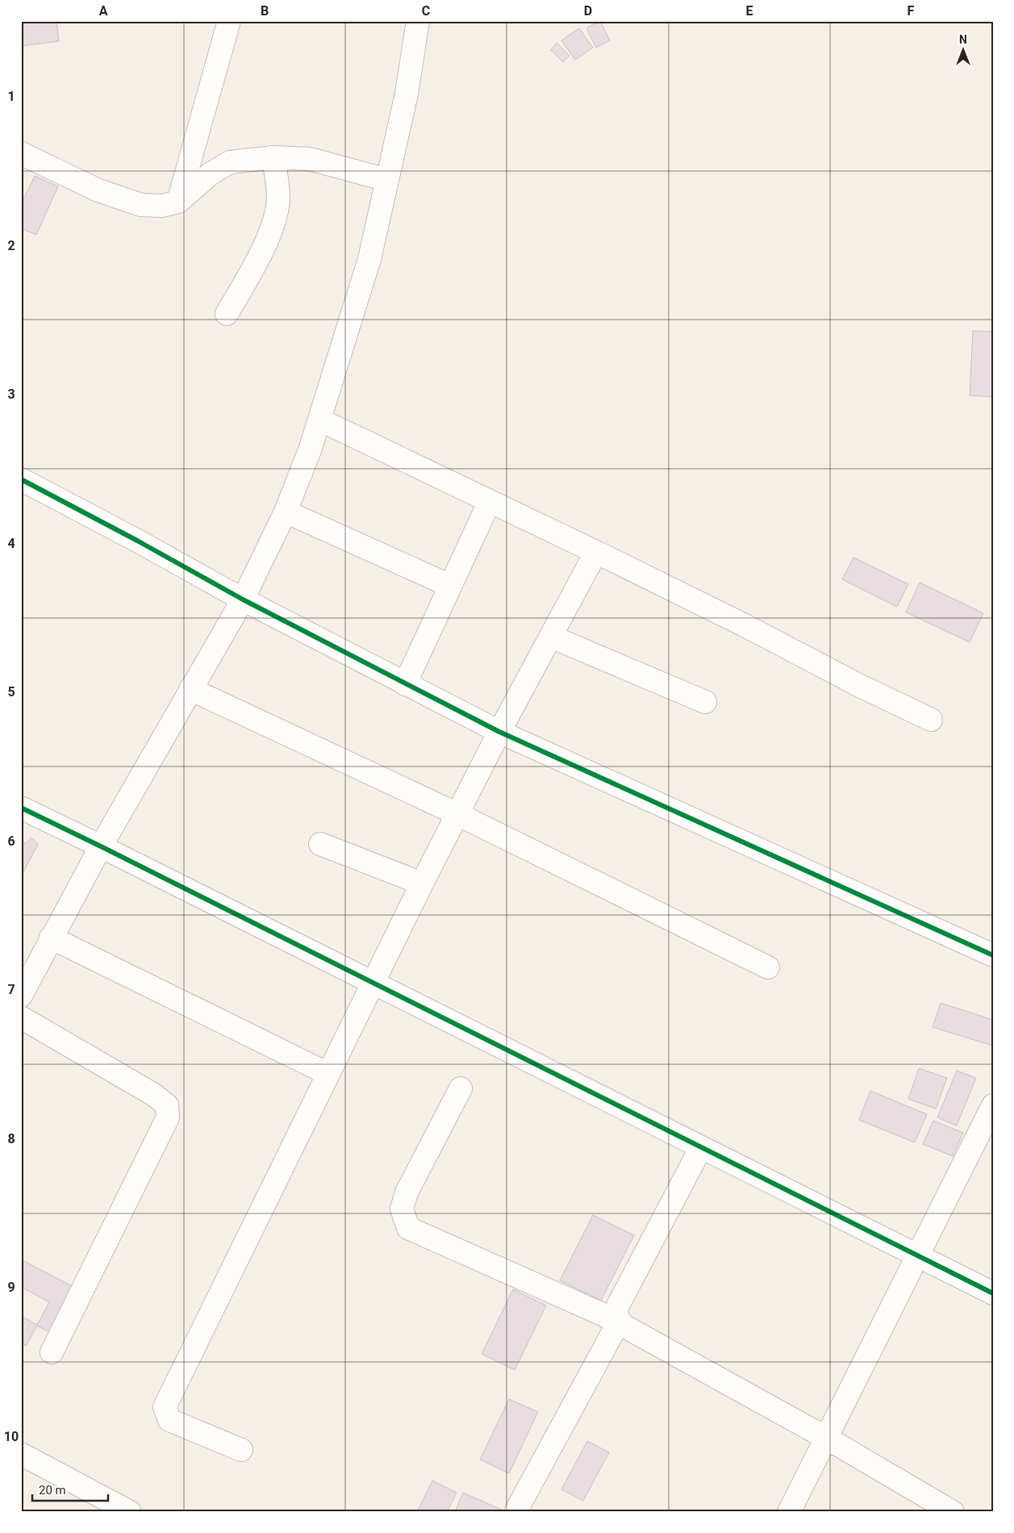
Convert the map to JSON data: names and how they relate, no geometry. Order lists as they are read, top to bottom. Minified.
{"scale_bar":"20 m","north":"top","grid":{"columns":["A","B","C","D","E","F"],"rows":["1","2","3","4","5","6","7","8","9","10"]}}
